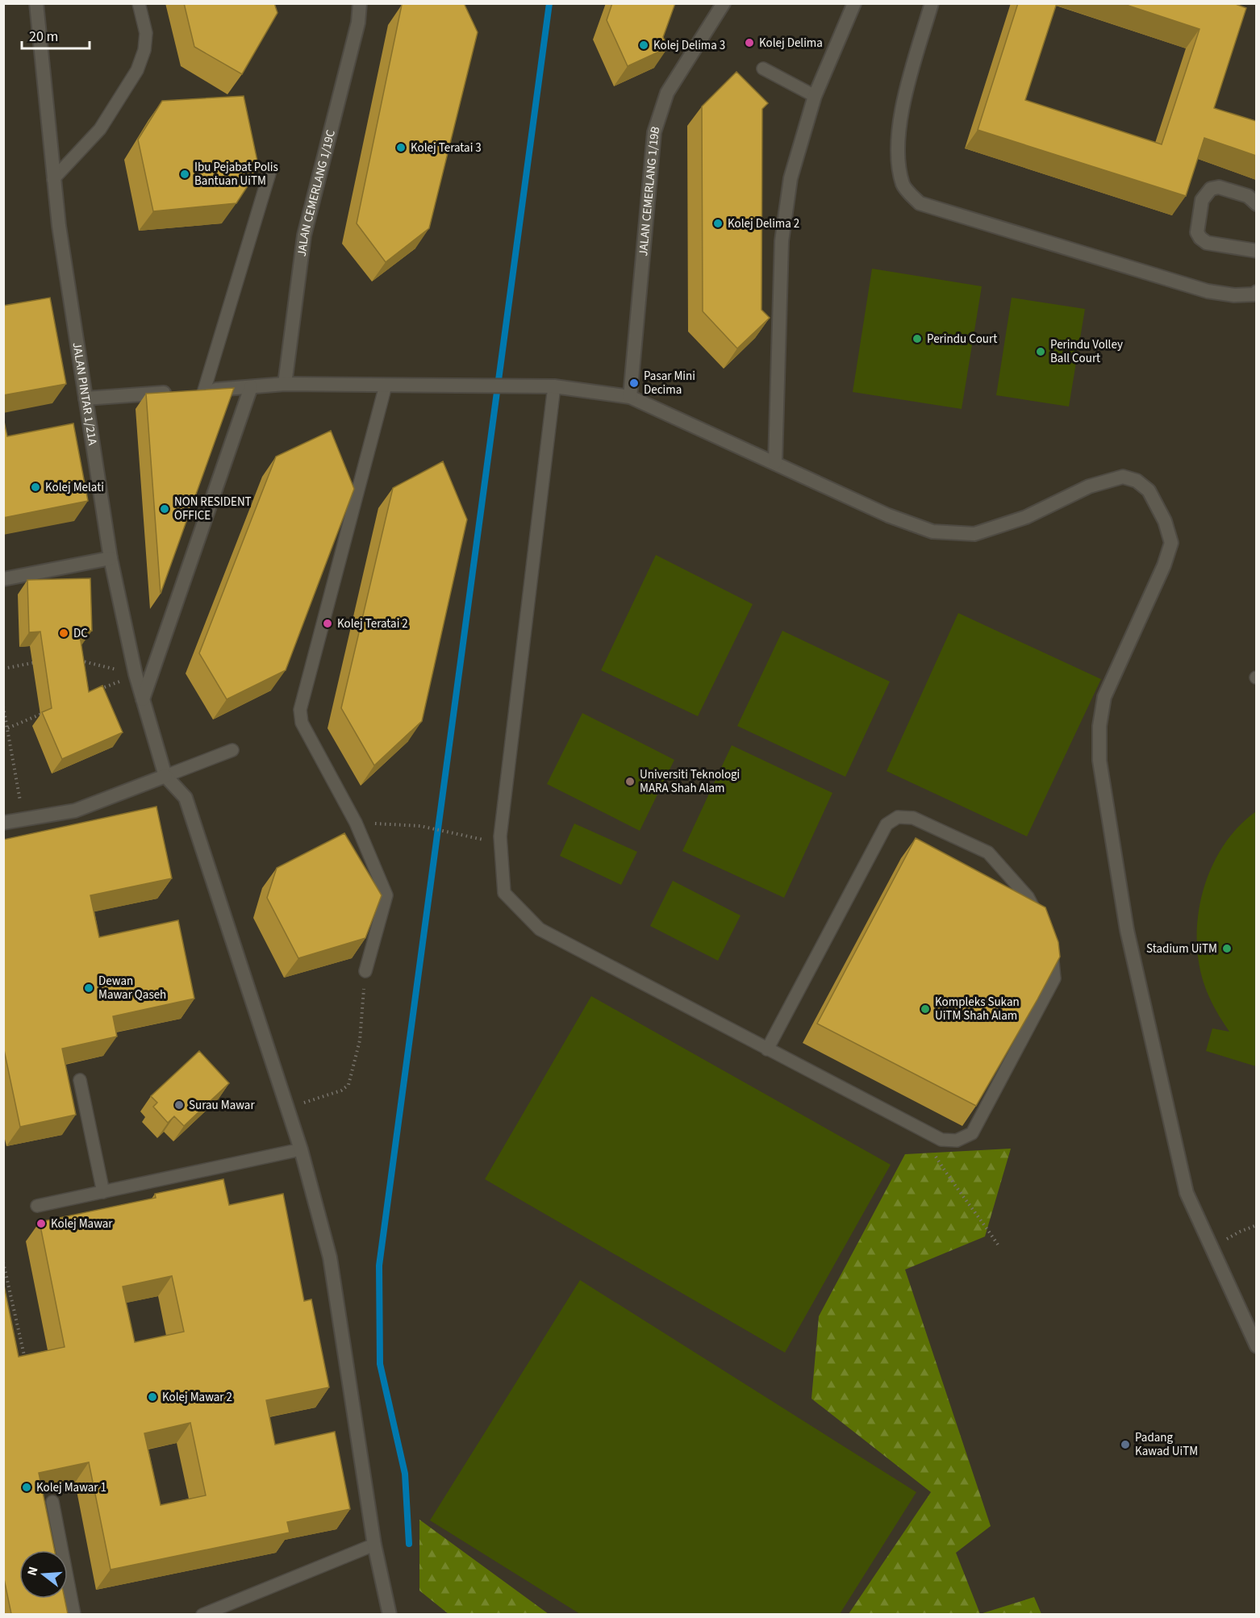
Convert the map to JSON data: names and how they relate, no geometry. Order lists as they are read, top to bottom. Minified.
{"streets":{"street":["JALAN CEMERLANG 1/19B","JALAN CEMERLANG 1/19C","JALAN PINTAR 1/21A"]},"places":["Kolej Delima","Kolej Delima 3","Kolej Teratai 3","Ibu Pejabat Polis Bantuan UiTM","Kolej Delima 2","Perindu Court","Perindu Volley Ball Court","Pasar Mini Decima","Kolej Melati","NON RESIDENT OFFICE","Kolej Teratai 2","DC","Universiti Teknologi MARA Shah Alam","Stadium UiTM","Dewan Mawar Qaseh","Kompleks Sukan UiTM Shah Alam","Surau Mawar","Kolej Mawar","Kolej Mawar 2","Padang Kawad UiTM","Kolej Mawar 1"],"scale_bar":"20 m","north":"left"}
